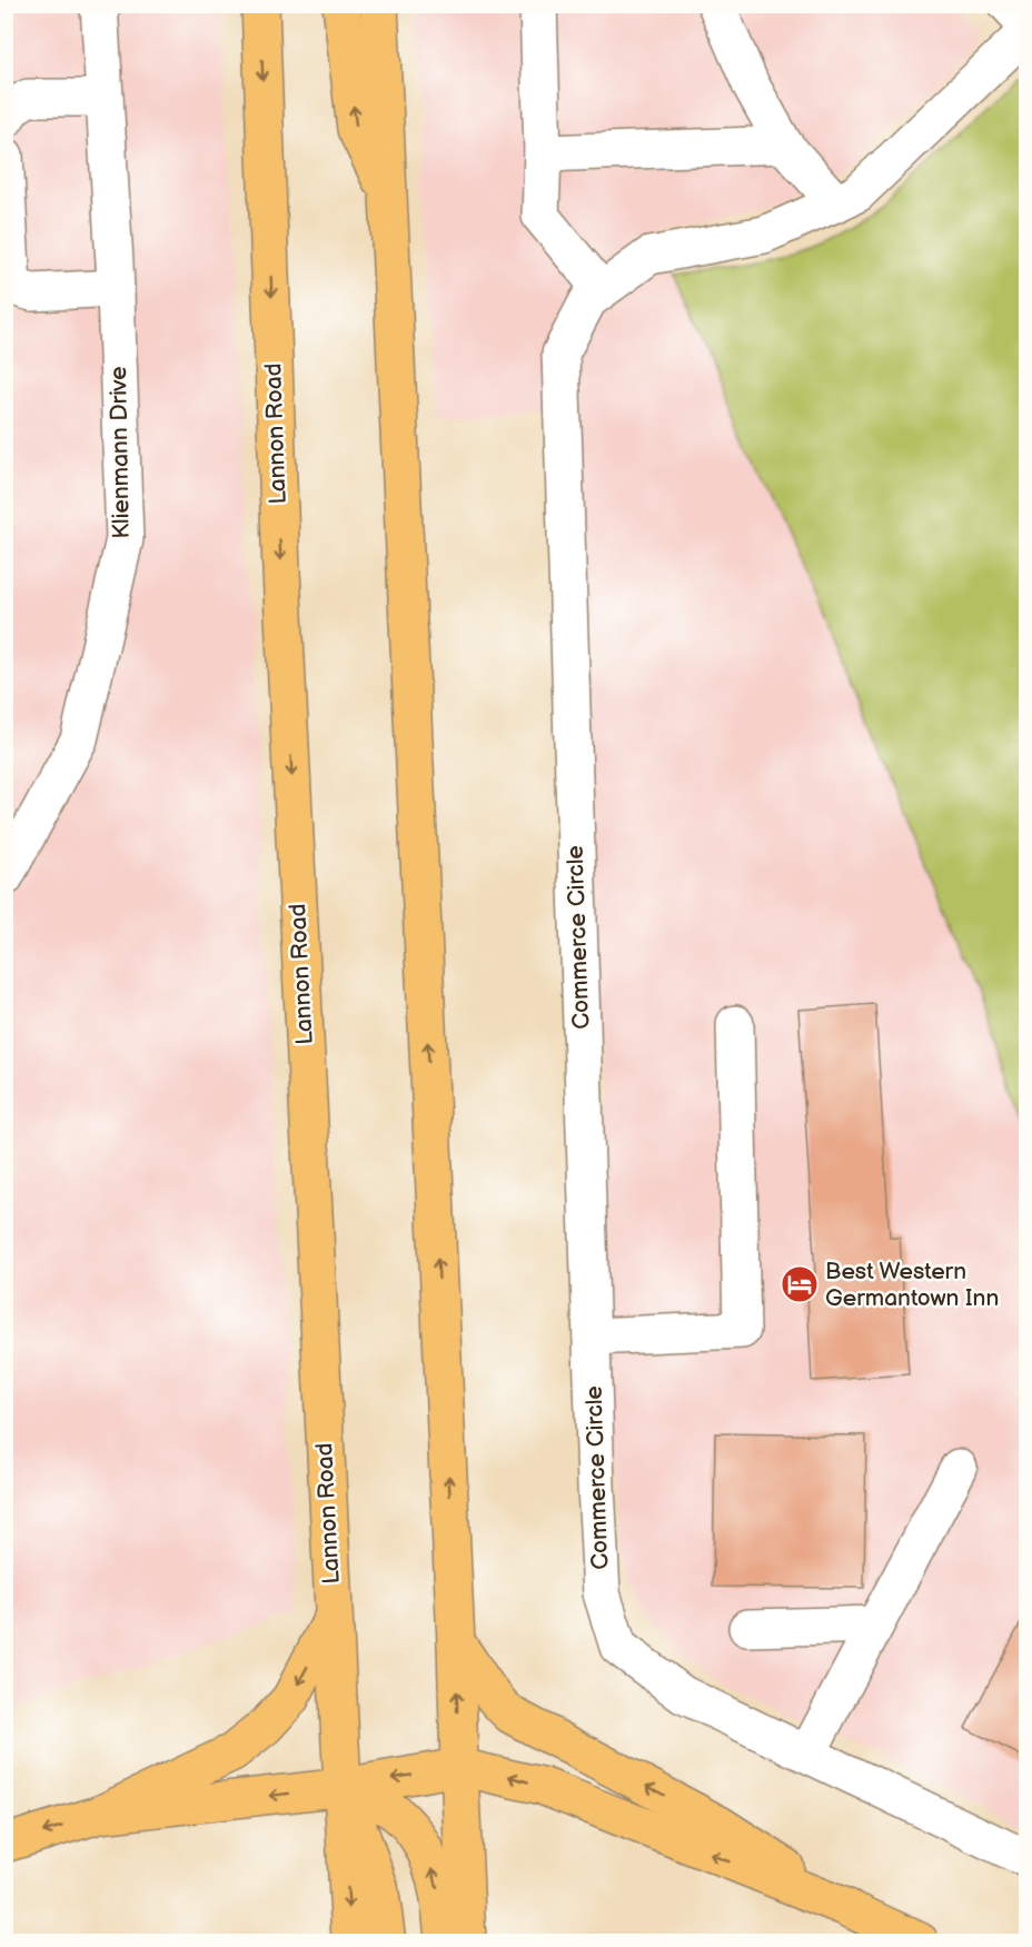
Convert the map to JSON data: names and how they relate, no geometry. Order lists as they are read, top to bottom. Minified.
{"streets":{"main road":["Lannon Road"],"street":["Klienmann Drive","Commerce Circle"]},"places":{"hotel":["Best Western Germantown Inn"]}}
